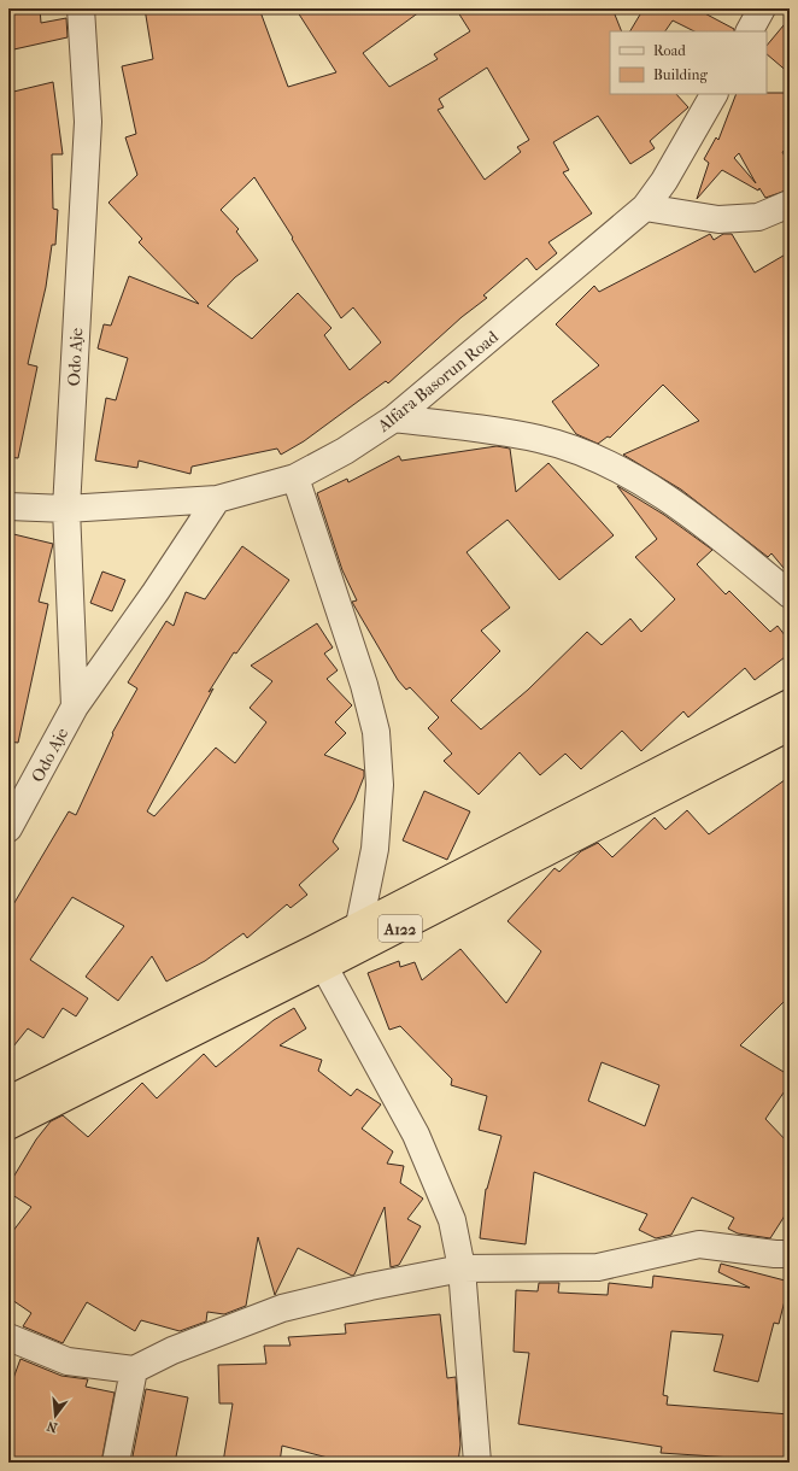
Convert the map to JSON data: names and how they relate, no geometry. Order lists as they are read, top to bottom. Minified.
{"streets":{"highway":["A122"],"street":["Odo Aje","Alfara Basorun Road"]},"crossings":[["Odo Aje","Alfara Basorun Road"]],"legend":["Road","Building"],"north":"bottom"}
